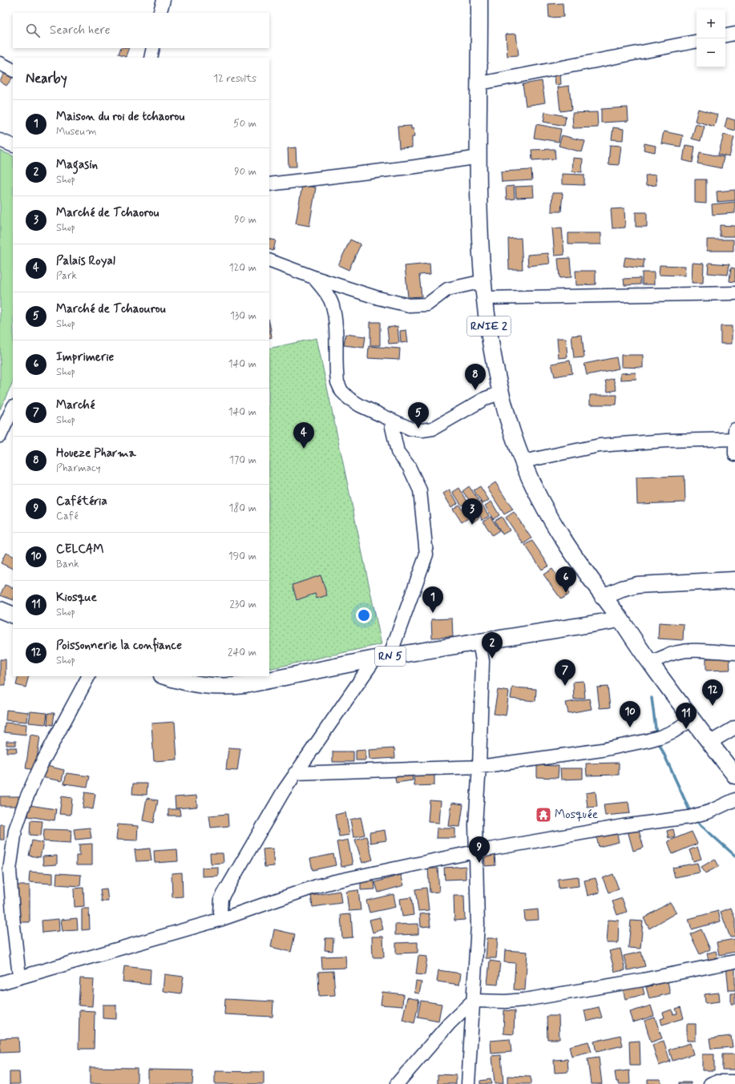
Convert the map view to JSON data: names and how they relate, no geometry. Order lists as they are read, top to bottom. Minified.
{"streets":{"main road":["RNIE 2","RN 5"]},"crossings":[["RNIE 2","RN 5"]],"places":{"temple":["Mosquée"]},"page":{"map_buttons":["+","−"],"search":"Search here","heading":["Nearby","12 results"],"list":[{"mark":"1","name":"Maison du roi de tchaorou","note":"Museum","value":"50 m"},{"mark":"2","name":"Magasin","note":"Shop","value":"90 m"},{"mark":"3","name":"Marché de Tchaorou","note":"Shop","value":"90 m"},{"mark":"4","name":"Palais Royal","note":"Park","value":"120 m"},{"mark":"5","name":"Marché de Tchaourou","note":"Shop","value":"130 m"},{"mark":"6","name":"Imprimerie","note":"Shop","value":"140 m"},{"mark":"7","name":"Marché","note":"Shop","value":"140 m"},{"mark":"8","name":"Houeze Pharma","note":"Pharmacy","value":"170 m"},{"mark":"9","name":"Cafétéria","note":"Café","value":"180 m"},{"mark":"10","name":"CELCAM","note":"Bank","value":"190 m"},{"mark":"11","name":"Kiosque","note":"Shop","value":"230 m"},{"mark":"12","name":"Poissonnerie la confiance","note":"Shop","value":"240 m"}],"pins":["8","5","4","3","6","1","2","7","12","10","11","9"]}}
